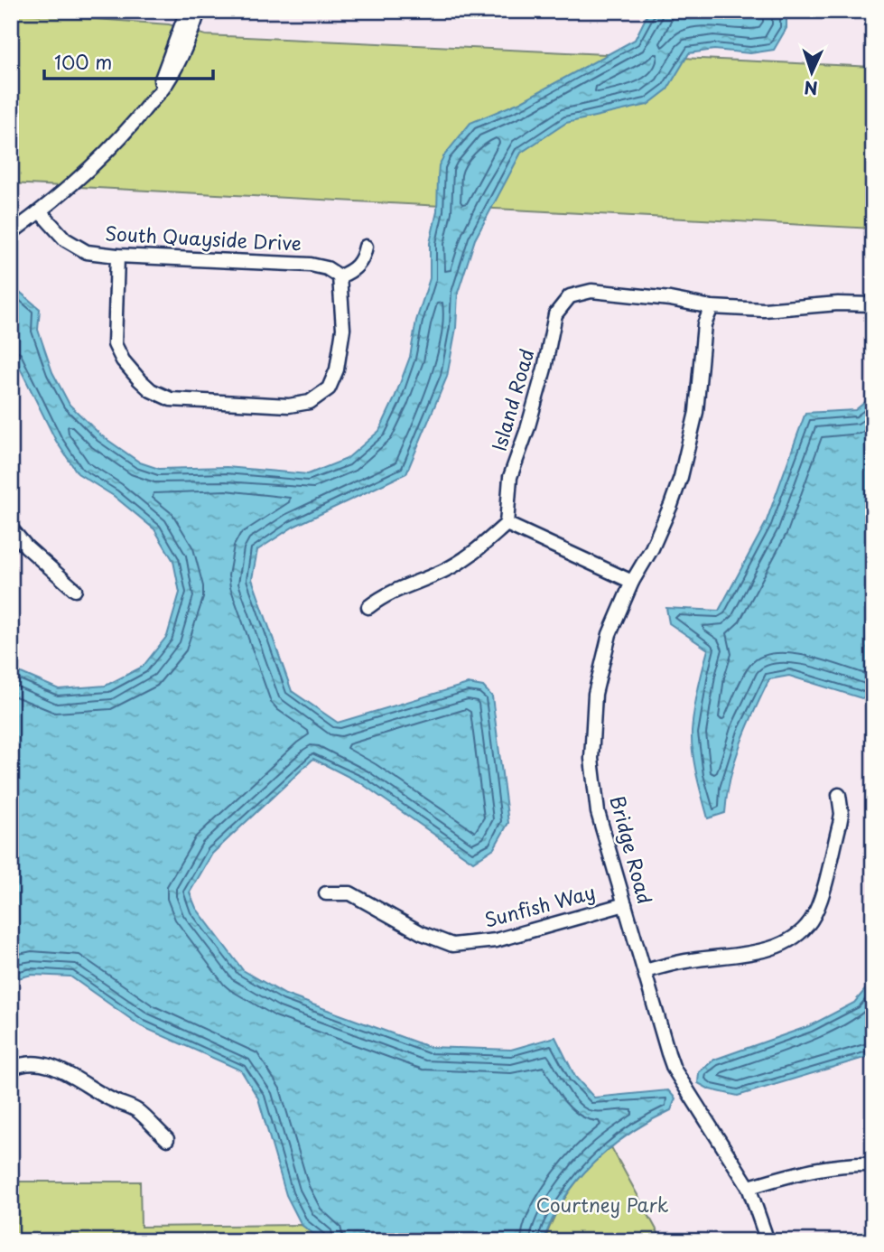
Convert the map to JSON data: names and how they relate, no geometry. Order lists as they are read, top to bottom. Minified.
{"streets":{"street":["South Quayside Drive","Island Road","Bridge Road","Sunfish Way"]},"crossings":[["Island Road","Bridge Road"],["Bridge Road","Sunfish Way"]],"parks":["Courtney Park"],"scale_bar":"100 m","north":"bottom"}
